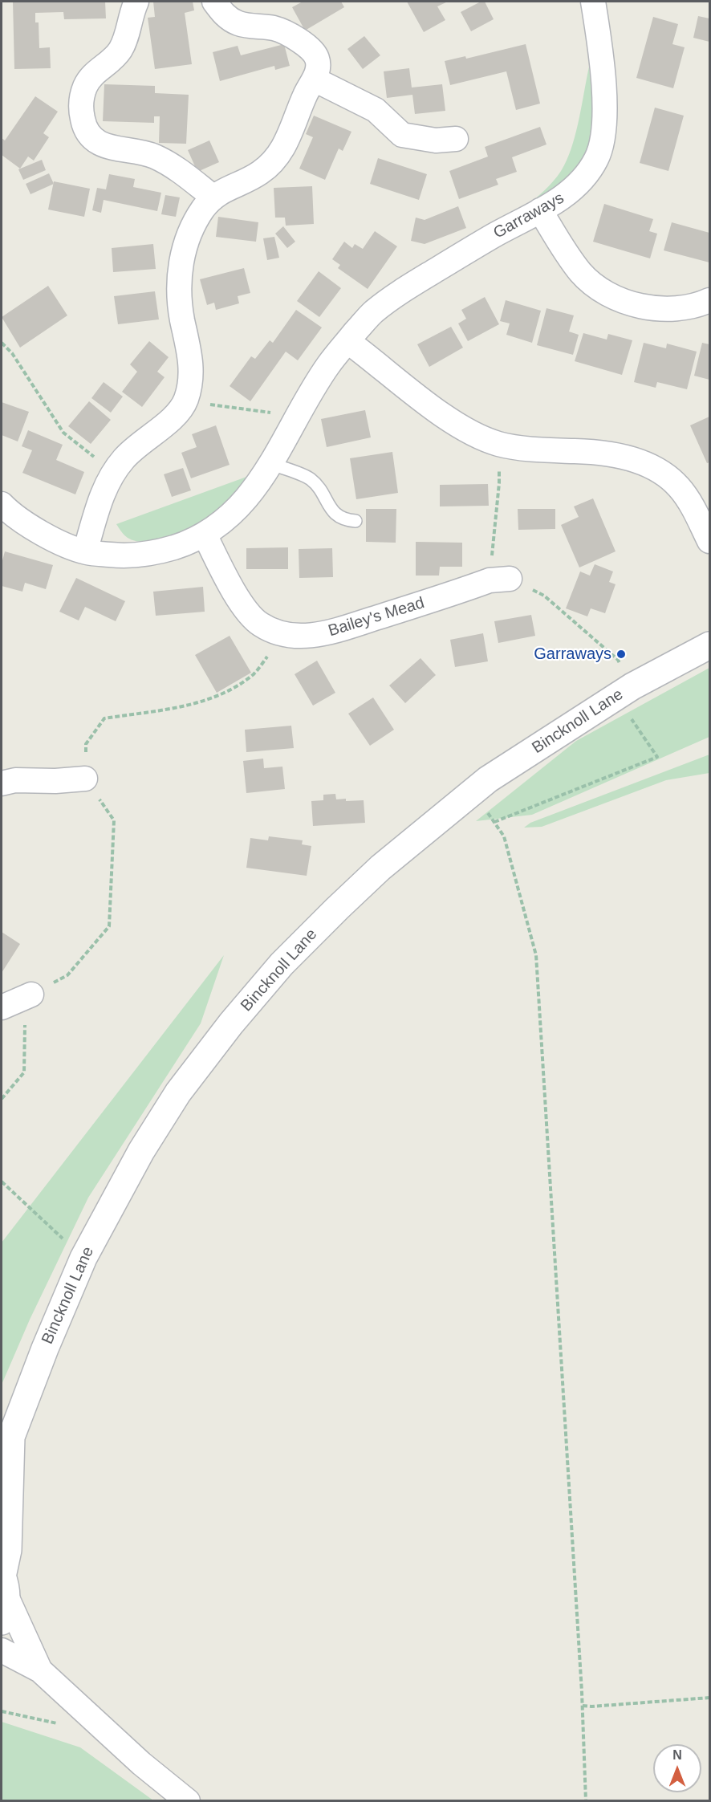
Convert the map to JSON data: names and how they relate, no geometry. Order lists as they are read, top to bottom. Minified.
{"streets":{"street":["Garraways","Bailey's Mead","Bincknoll Lane"]},"crossings":[["Garraways","Bailey's Mead"]],"places":["Garraways"],"north":"top"}
